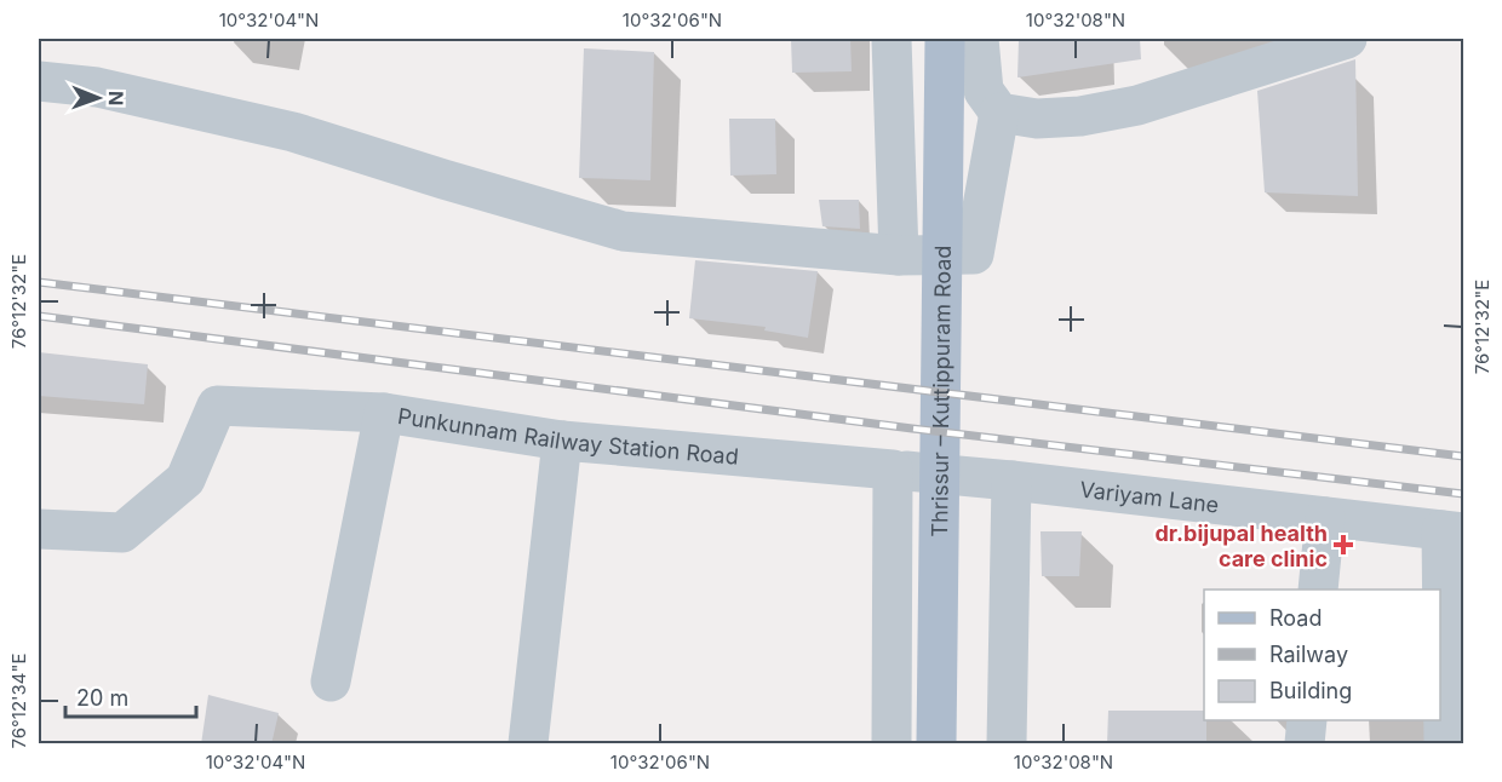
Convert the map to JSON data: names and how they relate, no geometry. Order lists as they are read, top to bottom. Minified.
{"streets":{"main road":["Thrissur – Kuttippuram Road"],"street":["Punkunnam Railway Station Road","Variyam Lane"]},"crossings":[["Punkunnam Railway Station Road","Variyam Lane"]],"places":{"health":["dr.bijupal health care clinic"]},"legend":["Road","Railway","Building"],"scale_bar":"20 m","north":"right","coordinates":["10°32'04\"N","10°32'06\"N","10°32'08\"N","76°12'32\"E","76°12'34\"E"]}
